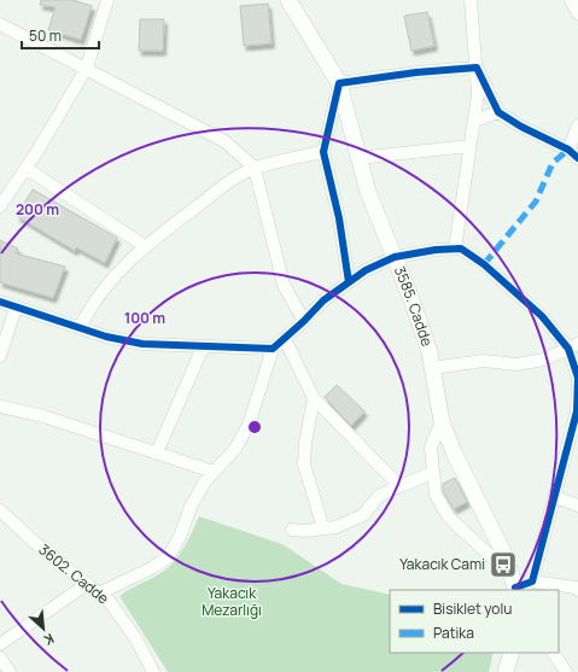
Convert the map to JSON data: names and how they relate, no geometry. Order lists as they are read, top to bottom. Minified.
{"streets":{"main road":["3585. Cadde"],"street":["3602. Cadde"]},"parks":["Yakacık Mezarlığı"],"places":{"bus stop":["Yakacık Cami"]},"legend":["Bisiklet yolu","Patika"],"scale_bar":"50 m","north":"bottom right","rings":["200 m","100 m"]}
